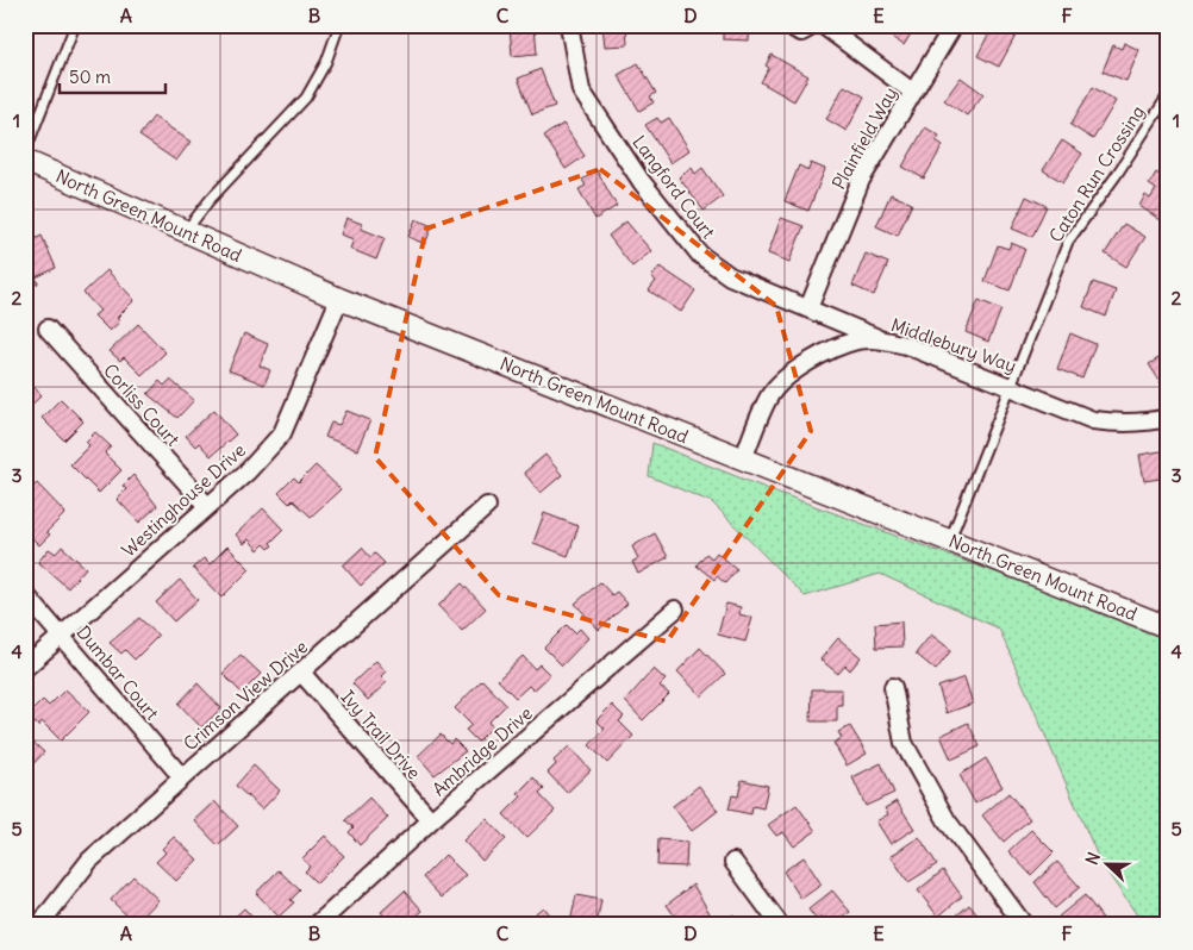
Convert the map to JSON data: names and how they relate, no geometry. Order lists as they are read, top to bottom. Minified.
{"streets":{"street":["Plainfield Way","Langford Court","North Green Mount Road","Middlebury Way","Corliss Court","Westinghouse Drive","Dumbar Court","Crimson View Drive","Ivy Trail Drive","Ambridge Drive"],"lane":["Caton Run Crossing"]},"crossings":[["Plainfield Way","Langford Court"],["Caton Run Crossing","North Green Mount Road"],["Caton Run Crossing","Middlebury Way"],["Langford Court","Middlebury Way"],["North Green Mount Road","Middlebury Way"],["North Green Mount Road","Westinghouse Drive"],["Corliss Court","Westinghouse Drive"],["Westinghouse Drive","Dumbar Court"],["Dumbar Court","Crimson View Drive"],["Crimson View Drive","Ivy Trail Drive"],["Ivy Trail Drive","Ambridge Drive"]],"scale_bar":"50 m","north":"left","grid":{"columns":["A","B","C","D","E","F"],"rows":["1","2","3","4","5"]}}
